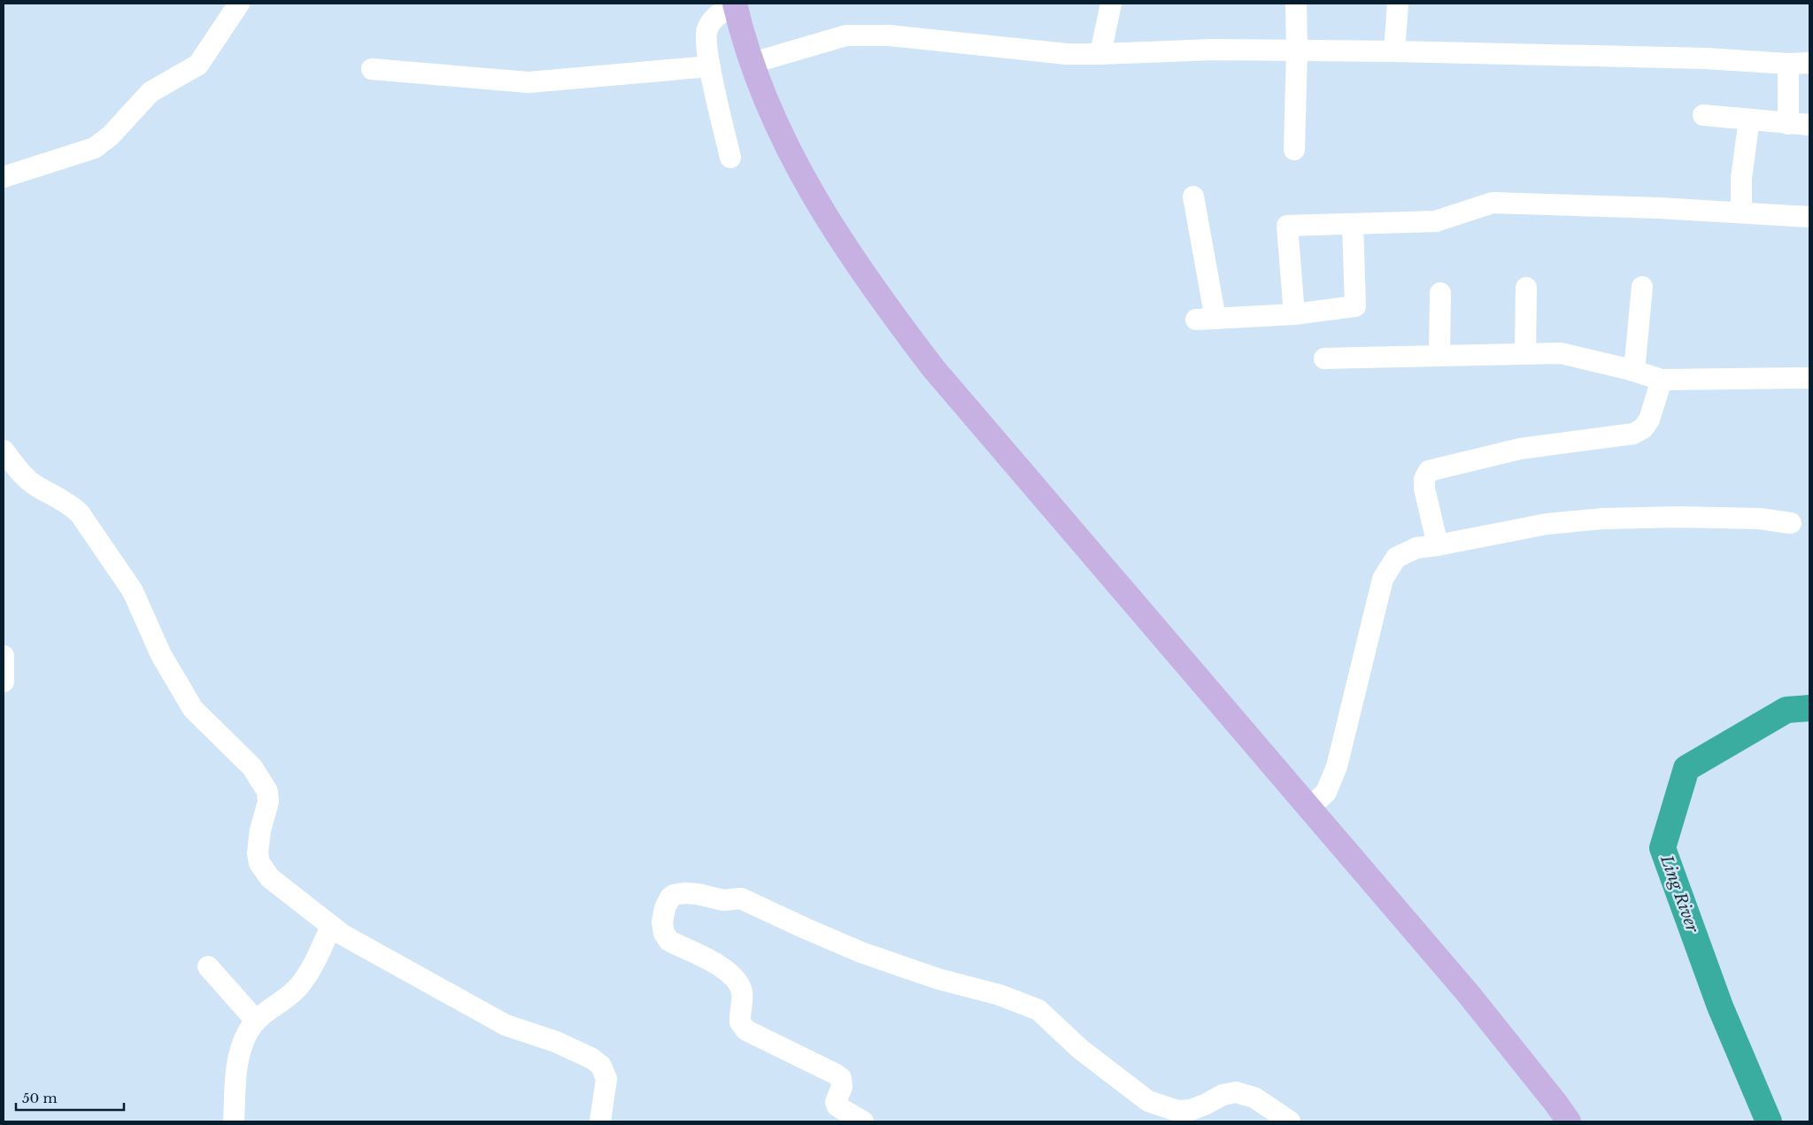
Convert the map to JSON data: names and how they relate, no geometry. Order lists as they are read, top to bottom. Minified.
{"water":["Ling River"],"scale_bar":"50 m"}
